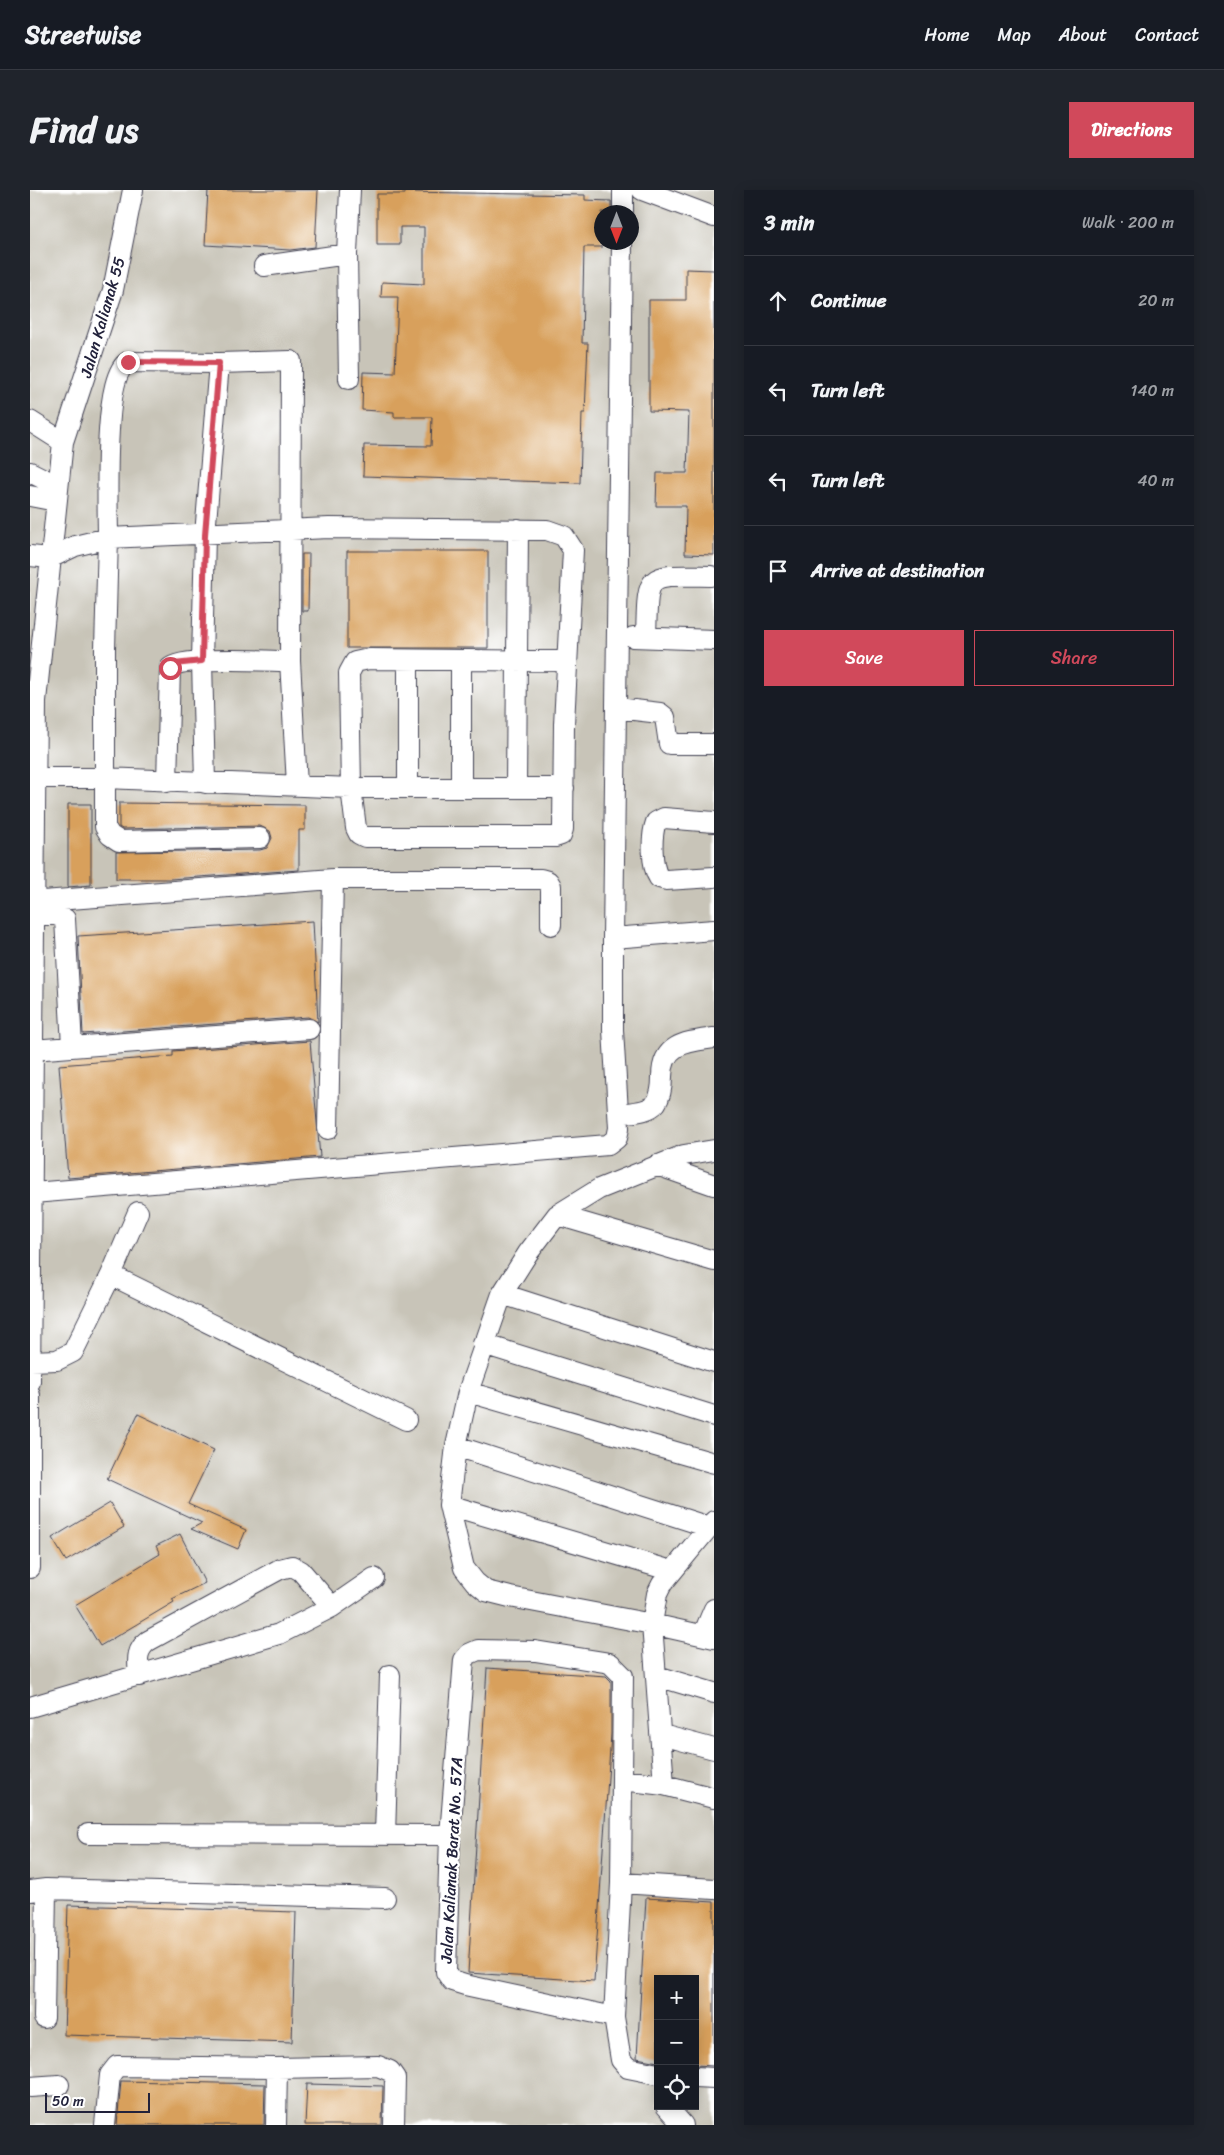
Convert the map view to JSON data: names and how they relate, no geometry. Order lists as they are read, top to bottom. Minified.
{"streets":{"lane":["Jalan Kalianak 55","Jalan Kalianak Barat No. 57A"]},"scale_bar":"50 m","north":"bottom","page":{"header":"Streetwise","nav":["Home","Map","About","Contact"],"title":"Find us","buttons":["Directions",["Save","Share"]],"heading":["3 min","Walk · 200 m"],"list":[["Continue","20 m"],["Turn left","140 m"],["Turn left","40 m"],"Arrive at destination"],"map_buttons":["+","−"],"scale":"50 m"}}
